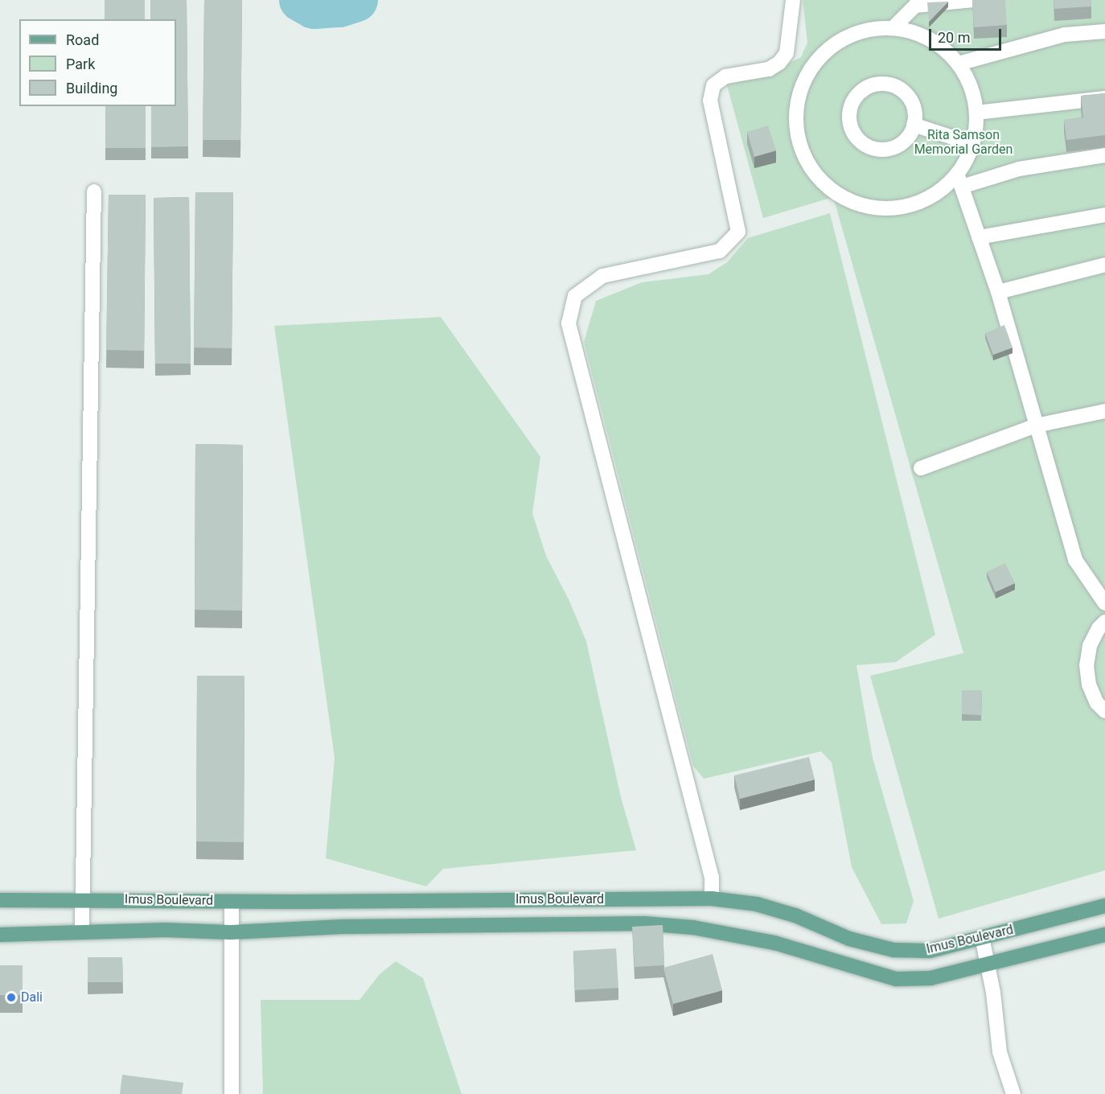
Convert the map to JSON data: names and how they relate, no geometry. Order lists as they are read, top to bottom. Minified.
{"streets":{"main road":["Imus Boulevard"]},"parks":["Rita Samson Memorial Garden"],"places":["Dali"],"legend":["Road","Park","Building"],"scale_bar":"20 m"}
